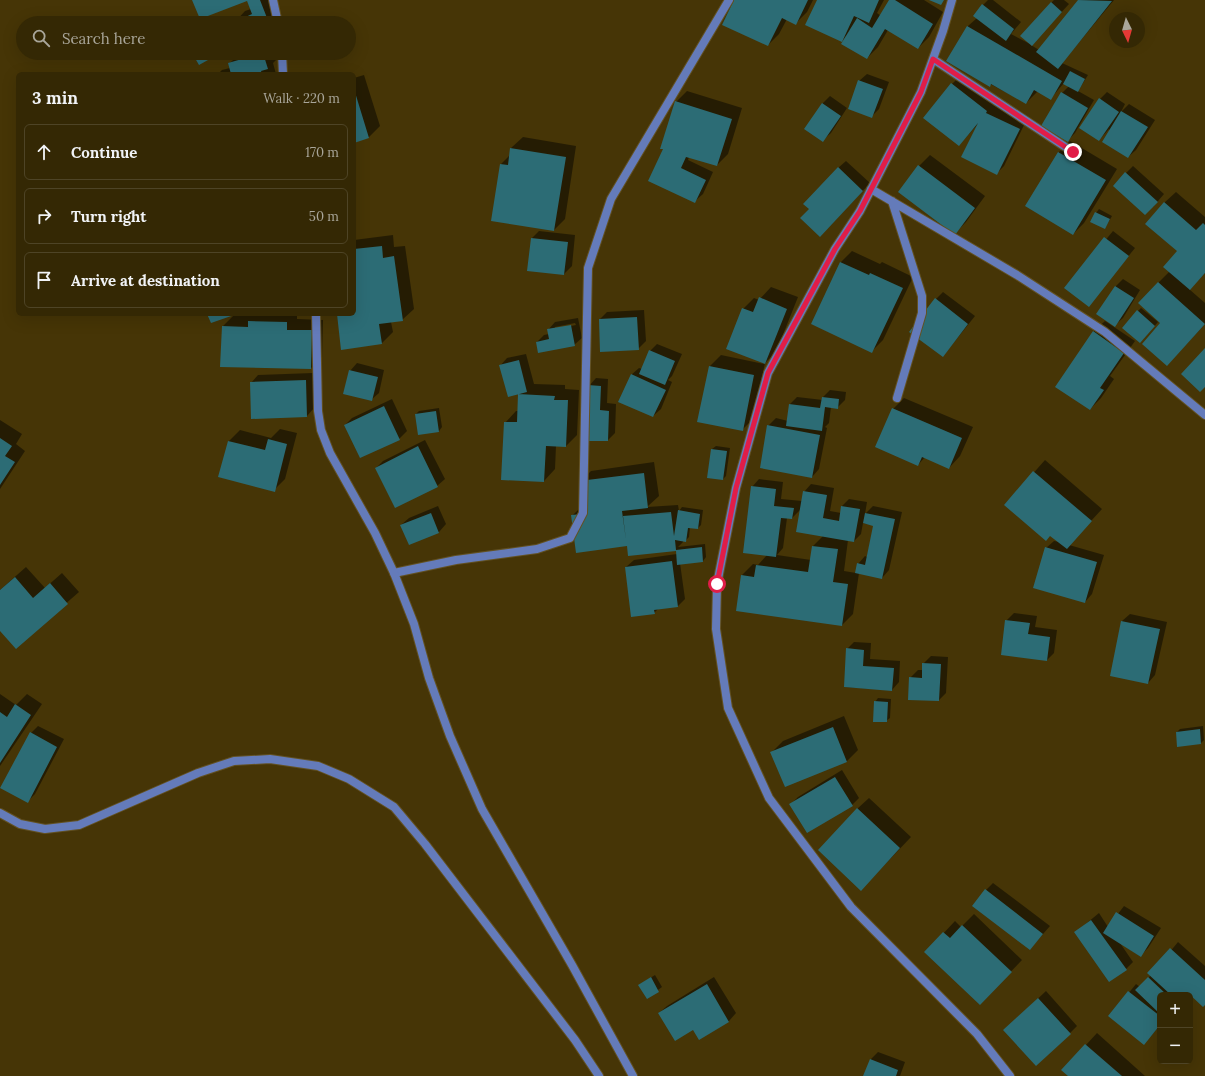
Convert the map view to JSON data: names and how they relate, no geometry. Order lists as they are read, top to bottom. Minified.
{"north":"bottom","page":{"search":"Search here","heading":["3 min","Walk · 220 m"],"list":[["Continue","170 m"],["Turn right","50 m"],"Arrive at destination"],"map_buttons":["+","−"]}}
